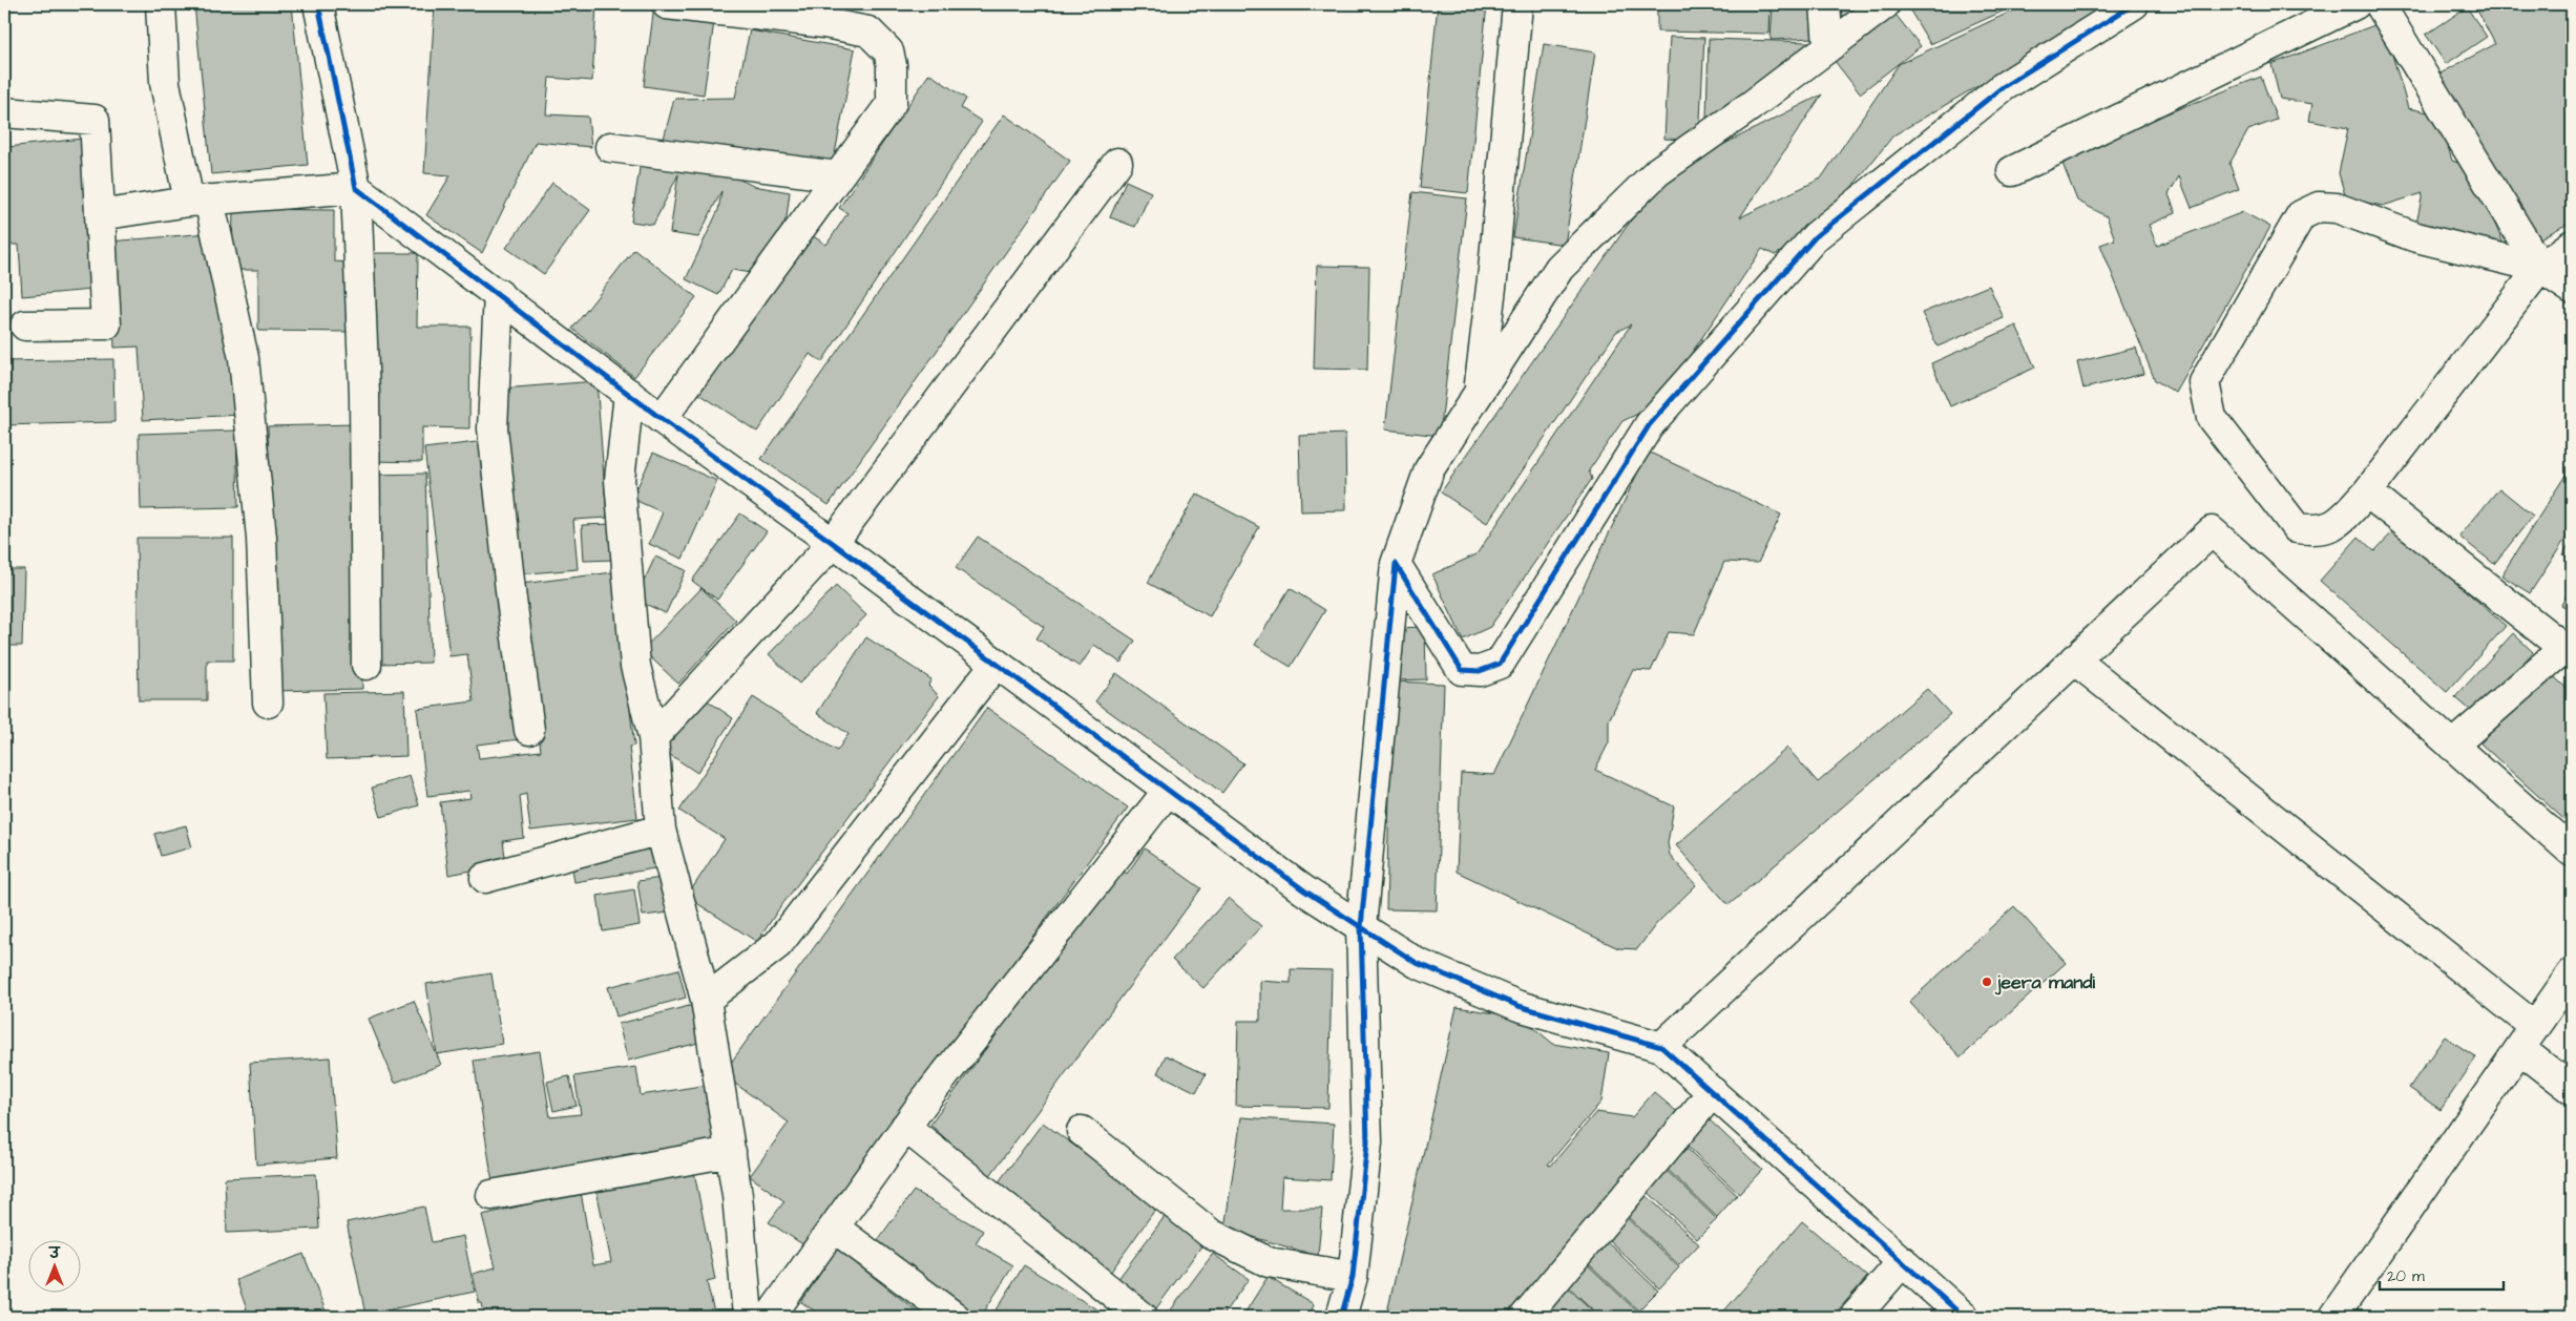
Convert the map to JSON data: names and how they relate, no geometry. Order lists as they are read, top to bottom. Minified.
{"places":["jeera mandi"],"scale_bar":"20 m","north":"top"}
